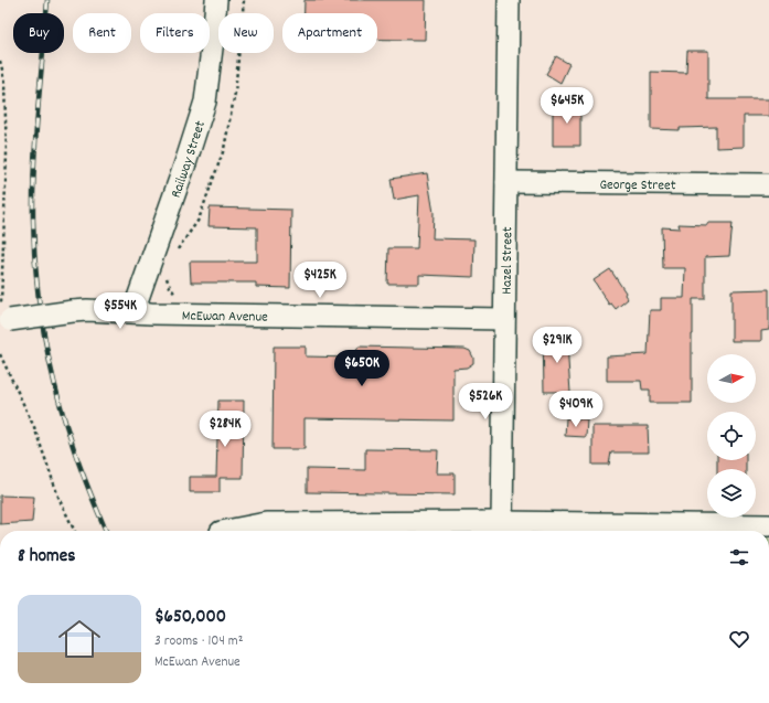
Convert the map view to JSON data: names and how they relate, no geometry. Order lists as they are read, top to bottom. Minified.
{"streets":{"street":["Railway Street","George Street","Hazel Street","McEwan Avenue"]},"crossings":[["Railway Street","McEwan Avenue"],["George Street","Hazel Street"],["Hazel Street","McEwan Avenue"]],"north":"right","page":{"chip":["Buy","Rent","Filters","New","Apartment"],"price":["$645K","$425K","$554K","$291K","$650K","$526K","$409K","$284K"],"heading":"8 homes","list":[{"name":"$650,000","note":"3 rooms · 104 m² · McEwan Avenue"}]}}
